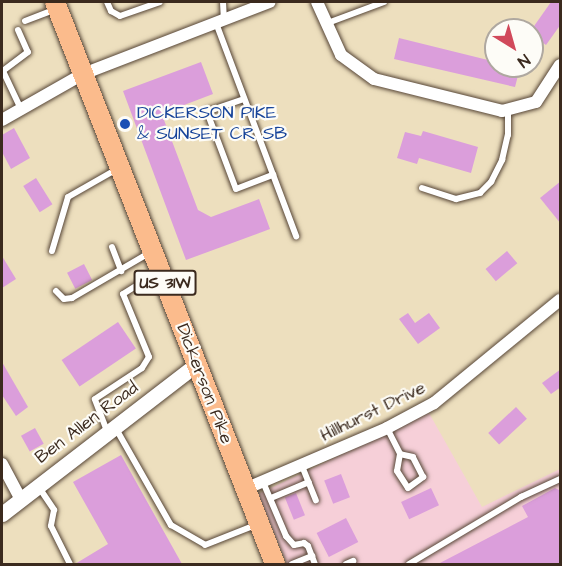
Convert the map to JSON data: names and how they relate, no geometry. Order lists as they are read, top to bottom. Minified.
{"streets":{"main road":["US 31W","Dickerson Pike"],"street":["Hillhurst Drive","Ben Allen Road"]},"crossings":[["Dickerson Pike","Hillhurst Drive"],["Dickerson Pike","Ben Allen Road"]],"places":["DICKERSON PIKE & SUNSET CR SB"],"north":"bottom right"}
